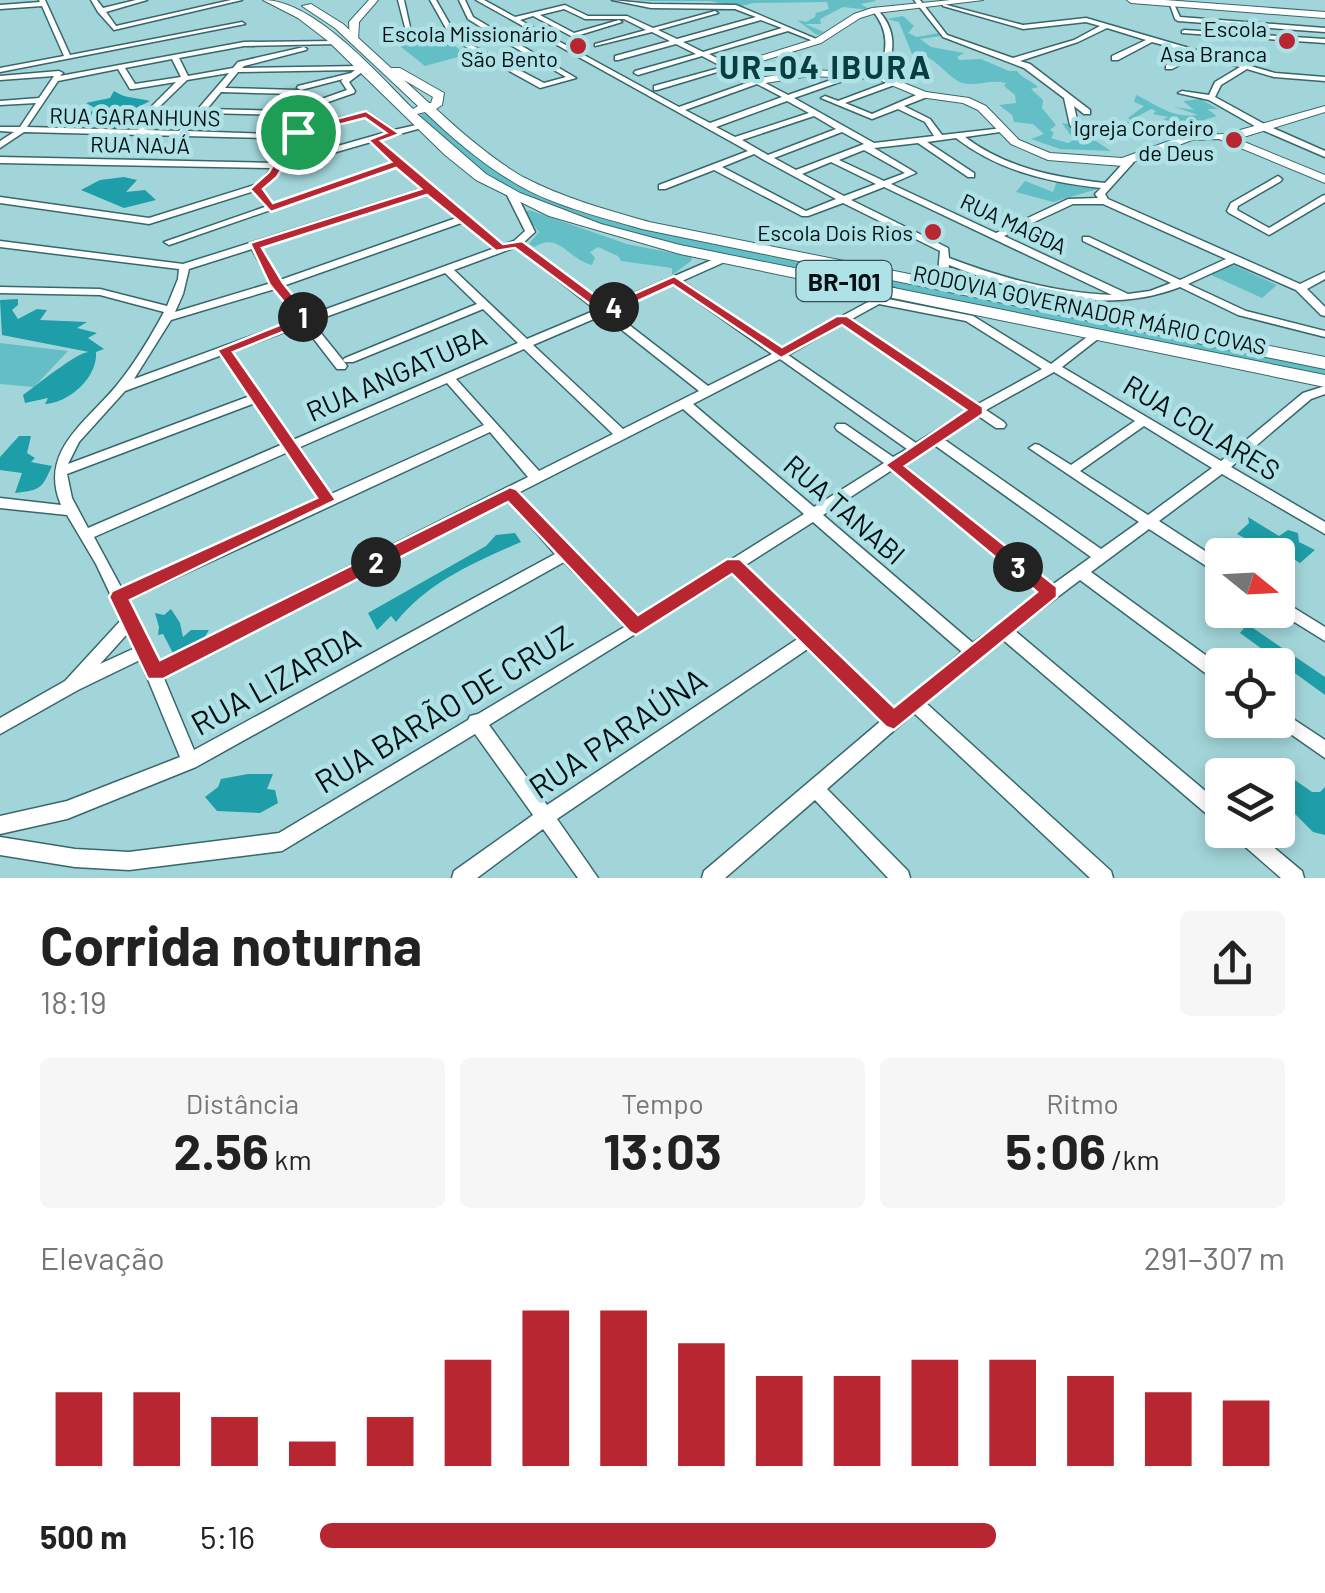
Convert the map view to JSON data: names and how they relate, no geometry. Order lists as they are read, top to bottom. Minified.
{"streets":{"highway":["BR-101","RODOVIA GOVERNADOR MÁRIO COVAS"],"street":["RUA GARANHUNS","RUA NAJÁ","RUA MAGDA","RUA ANGATUBA","RUA COLARES","RUA TANABI","RUA LIZARDA","RUA BARÃO DE CRUZ","RUA PARAÚNA"]},"crossings":[["RUA GARANHUNS","RUA NAJÁ"],["RUA NAJÁ","RODOVIA GOVERNADOR MÁRIO COVAS"],["RODOVIA GOVERNADOR MÁRIO COVAS","RUA ANGATUBA"],["RODOVIA GOVERNADOR MÁRIO COVAS","RUA COLARES"],["RODOVIA GOVERNADOR MÁRIO COVAS","RUA BARÃO DE CRUZ"],["RUA COLARES","RUA BARÃO DE CRUZ"],["RUA TANABI","RUA BARÃO DE CRUZ"]],"districts":["UR-04 IBURA"],"places":["Escola Asa Branca","Escola Missionário São Bento","Igreja Cordeiro de Deus","Escola Dois Rios"],"north":"right","page":{"pins":["4","1","2","3"],"heading":["Corrida noturna","18:19"],"stats":[["Distância","2.56 km"],["Tempo","13:03"],["Ritmo","5:06 /km"]],"chart":["Elevação","291–307 m"],"list":[{"name":"500 m","note":"5:16"}]}}
